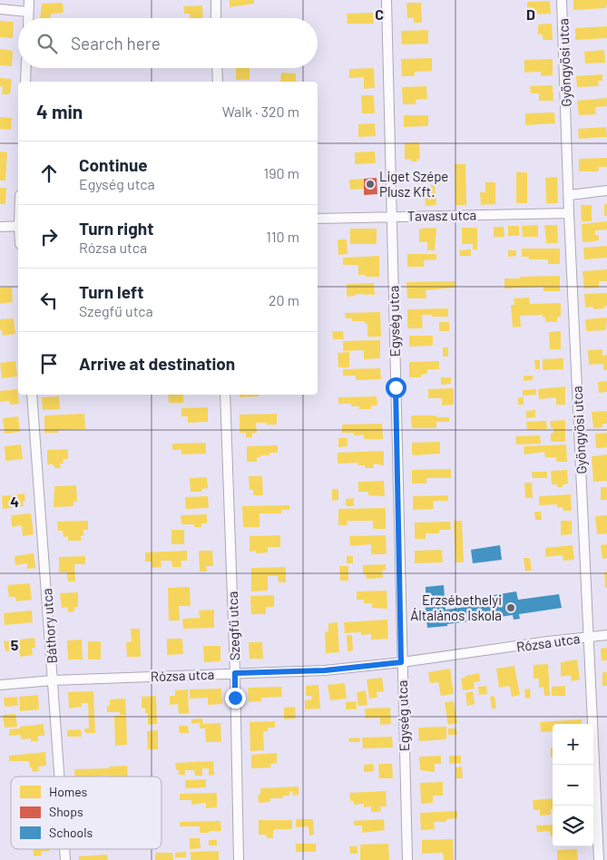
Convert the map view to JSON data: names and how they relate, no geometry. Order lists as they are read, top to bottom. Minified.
{"streets":{"street":["Gyöngyösi utca","Tavasz utca","Egység utca","Báthory utca","Szegfű utca","Rózsa utca"]},"crossings":[["Gyöngyösi utca","Tavasz utca"],["Gyöngyösi utca","Rózsa utca"],["Tavasz utca","Egység utca"],["Egység utca","Rózsa utca"],["Báthory utca","Rózsa utca"],["Szegfű utca","Rózsa utca"]],"places":["Liget Szépe Plusz Kft.","Erzsébethelyi Általános Iskola"],"legend":["Homes","Shops","Schools"],"page":{"search":"Search here","heading":["4 min","Walk · 320 m"],"list":[["Continue","Egység utca","190 m"],["Turn right","Rózsa utca","110 m"],["Turn left","Szegfű utca","20 m"],"Arrive at destination"],"map_buttons":["+","−"]},"grid":{"columns":["C","D"],"rows":["4","5"]}}
